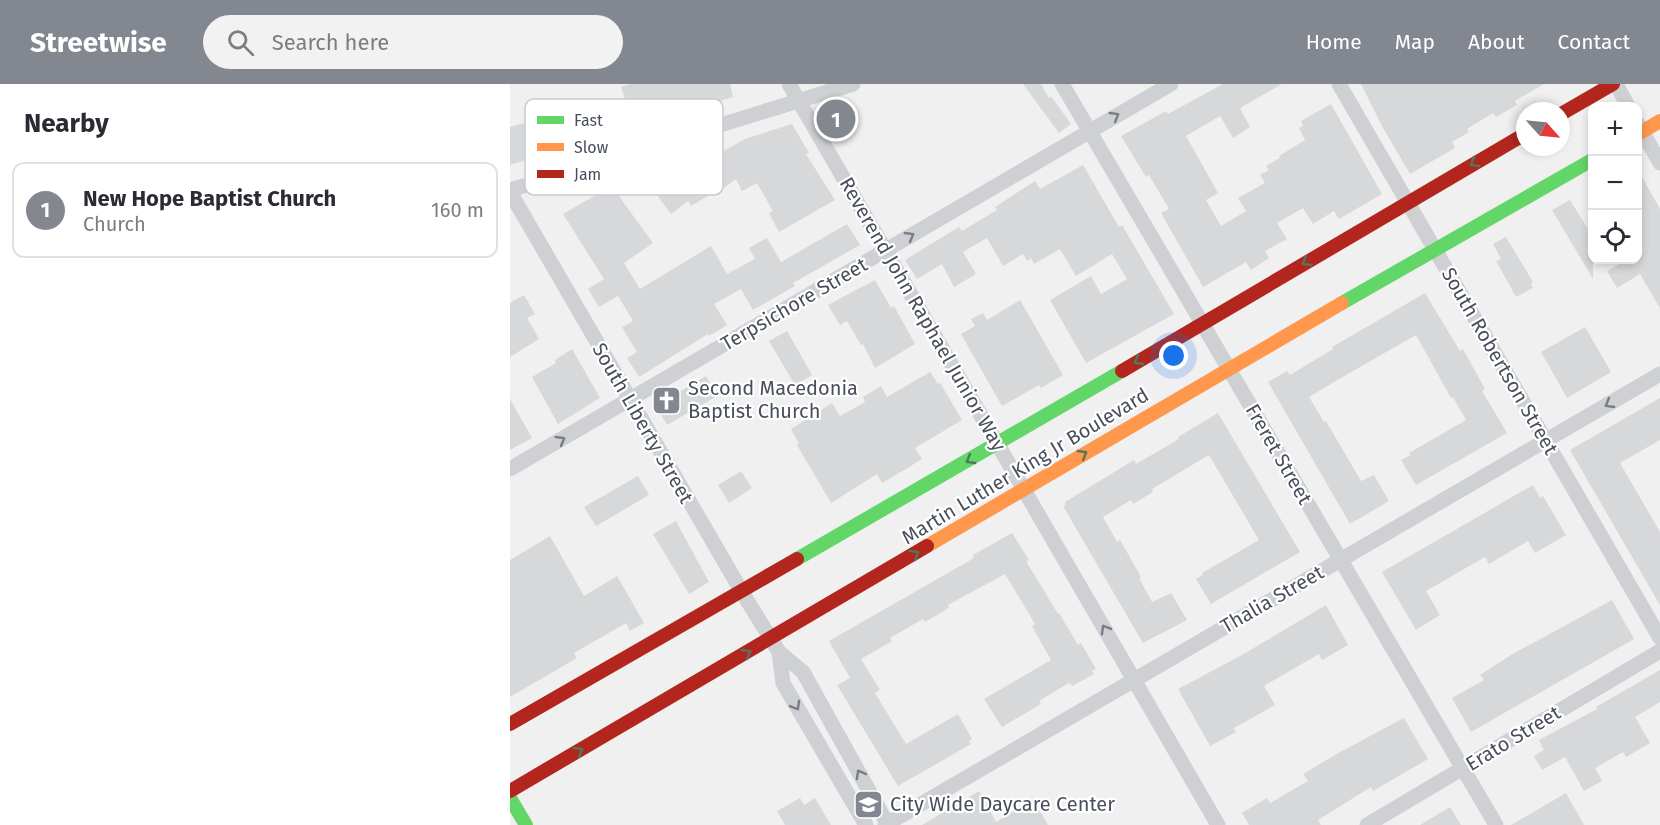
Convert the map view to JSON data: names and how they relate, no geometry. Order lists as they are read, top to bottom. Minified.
{"streets":{"street":["Terpsichore Street","Reverend John Raphael Junior Way","South Robertson Street","South Liberty Street","Freret Street","Martin Luther King Jr Boulevard","Thalia Street","Erato Street"]},"crossings":[["Terpsichore Street","Reverend John Raphael Junior Way"],["Terpsichore Street","South Liberty Street"],["Terpsichore Street","Freret Street"],["Reverend John Raphael Junior Way","Martin Luther King Jr Boulevard"],["Reverend John Raphael Junior Way","Thalia Street"],["South Robertson Street","Martin Luther King Jr Boulevard"],["South Robertson Street","Thalia Street"],["South Liberty Street","Martin Luther King Jr Boulevard"],["South Liberty Street","Thalia Street"],["Freret Street","Martin Luther King Jr Boulevard"],["Freret Street","Thalia Street"],["Freret Street","Erato Street"]],"one_way":["Terpsichore Street"],"places":{"church":["Second Macedonia Baptist Church"],"school or university":["City Wide Daycare Center"]},"legend":["Fast","Slow","Jam"],"north":"bottom right","page":{"header":"Streetwise","search":"Search here","nav":["Home","Map","About","Contact"],"heading":"Nearby","pins":"1","map_buttons":["+","−"],"list":[{"mark":"1","name":"New Hope Baptist Church","note":"Church","value":"160 m"}]}}
